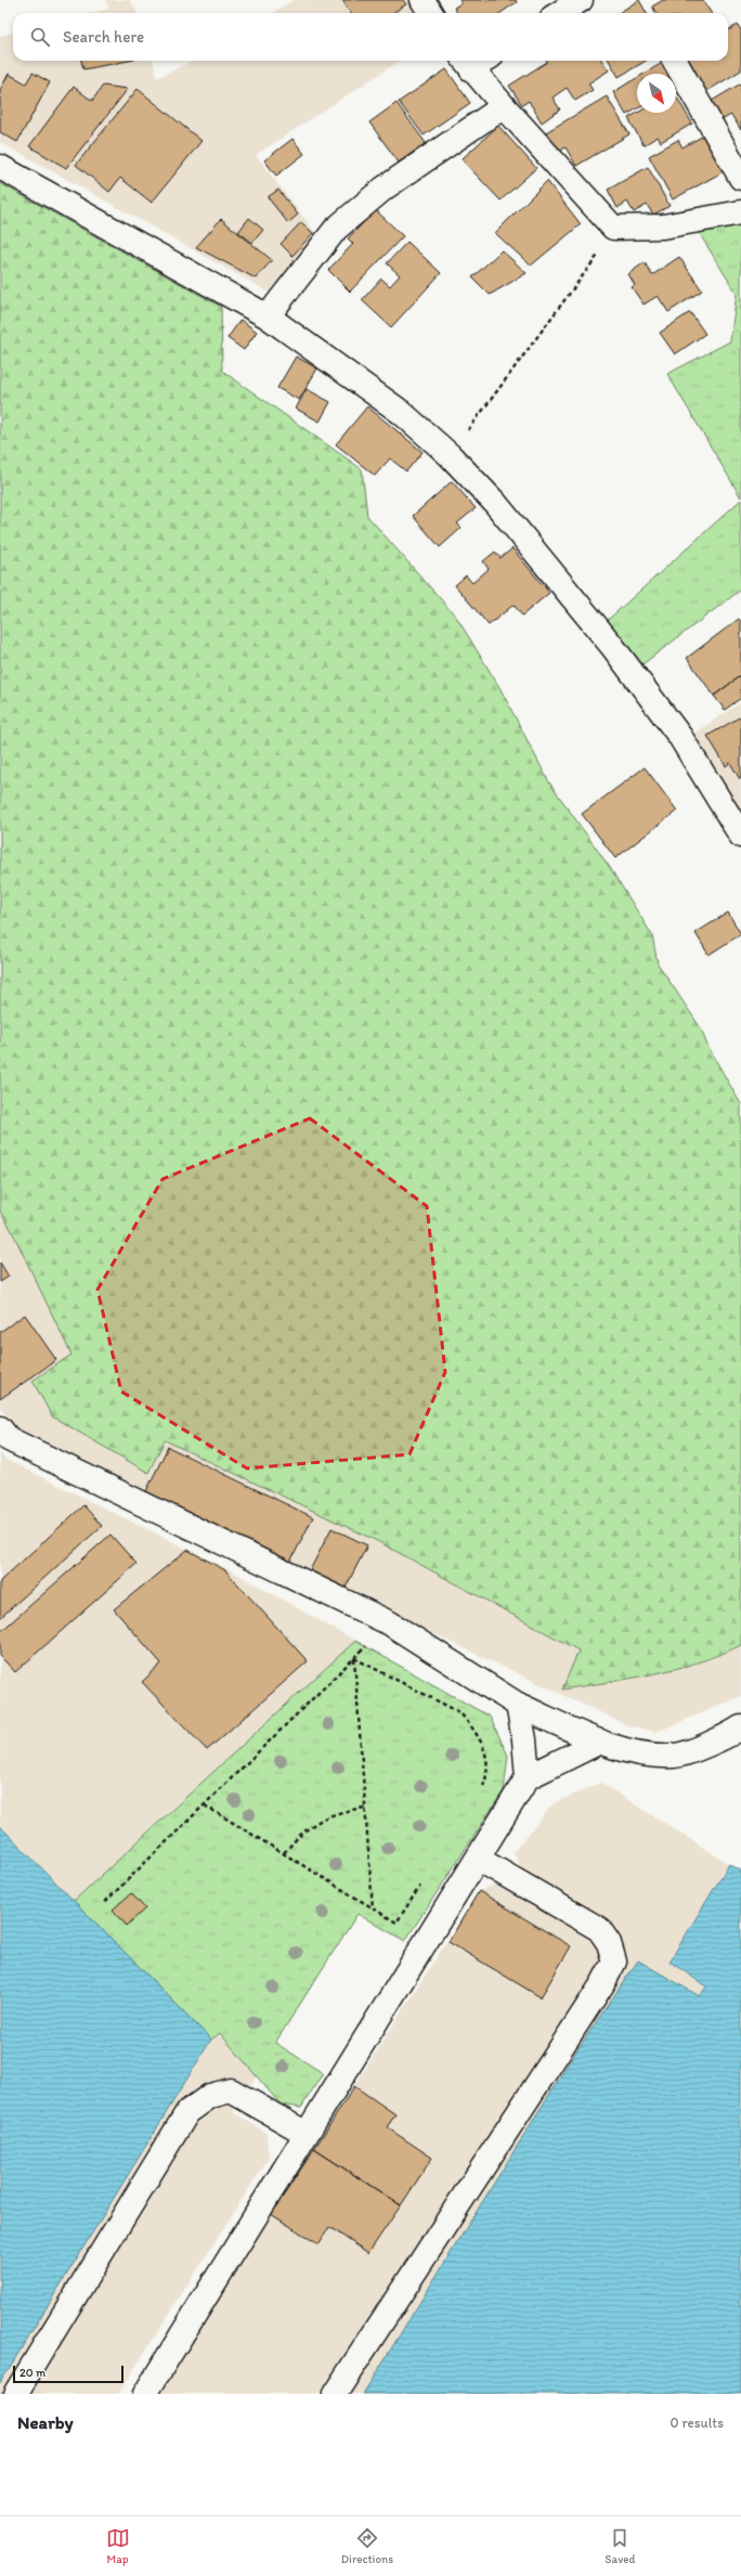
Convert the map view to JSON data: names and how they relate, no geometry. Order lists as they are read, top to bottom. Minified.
{"scale_bar":"20 m","north":"bottom right","page":{"search":"Search here","scale":"20 m","heading":["Nearby","0 results"],"nav":["Map","Directions","Saved"]}}
